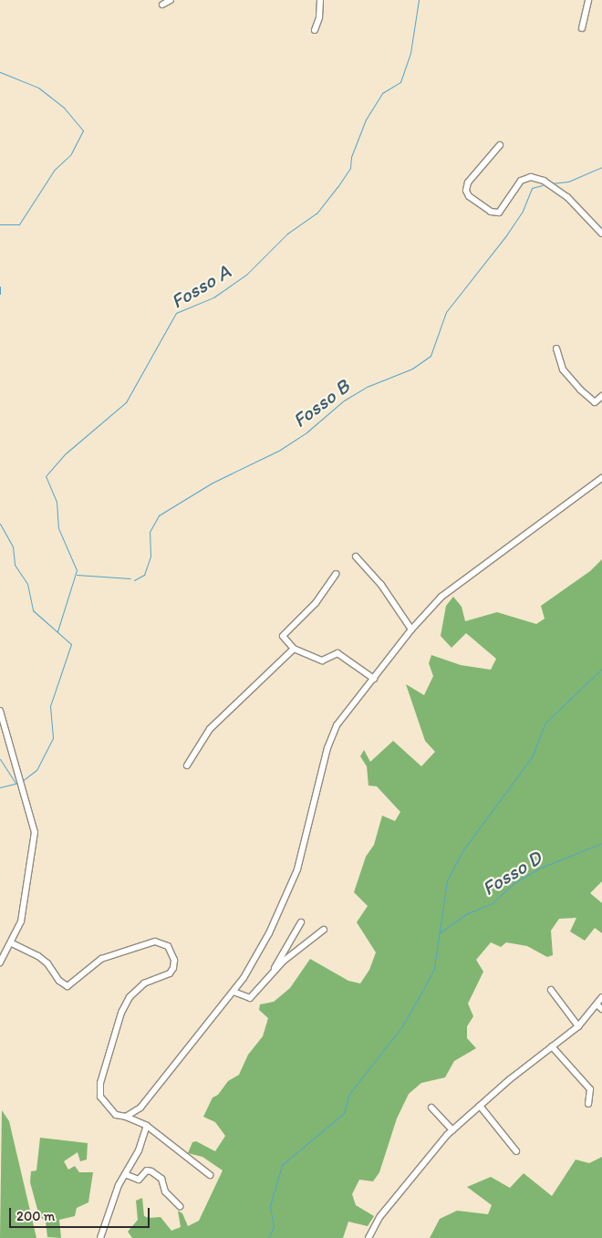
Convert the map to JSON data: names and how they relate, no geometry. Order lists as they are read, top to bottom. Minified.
{"water":["Fosso A","Fosso B","Fosso D"],"scale_bar":"200 m"}
